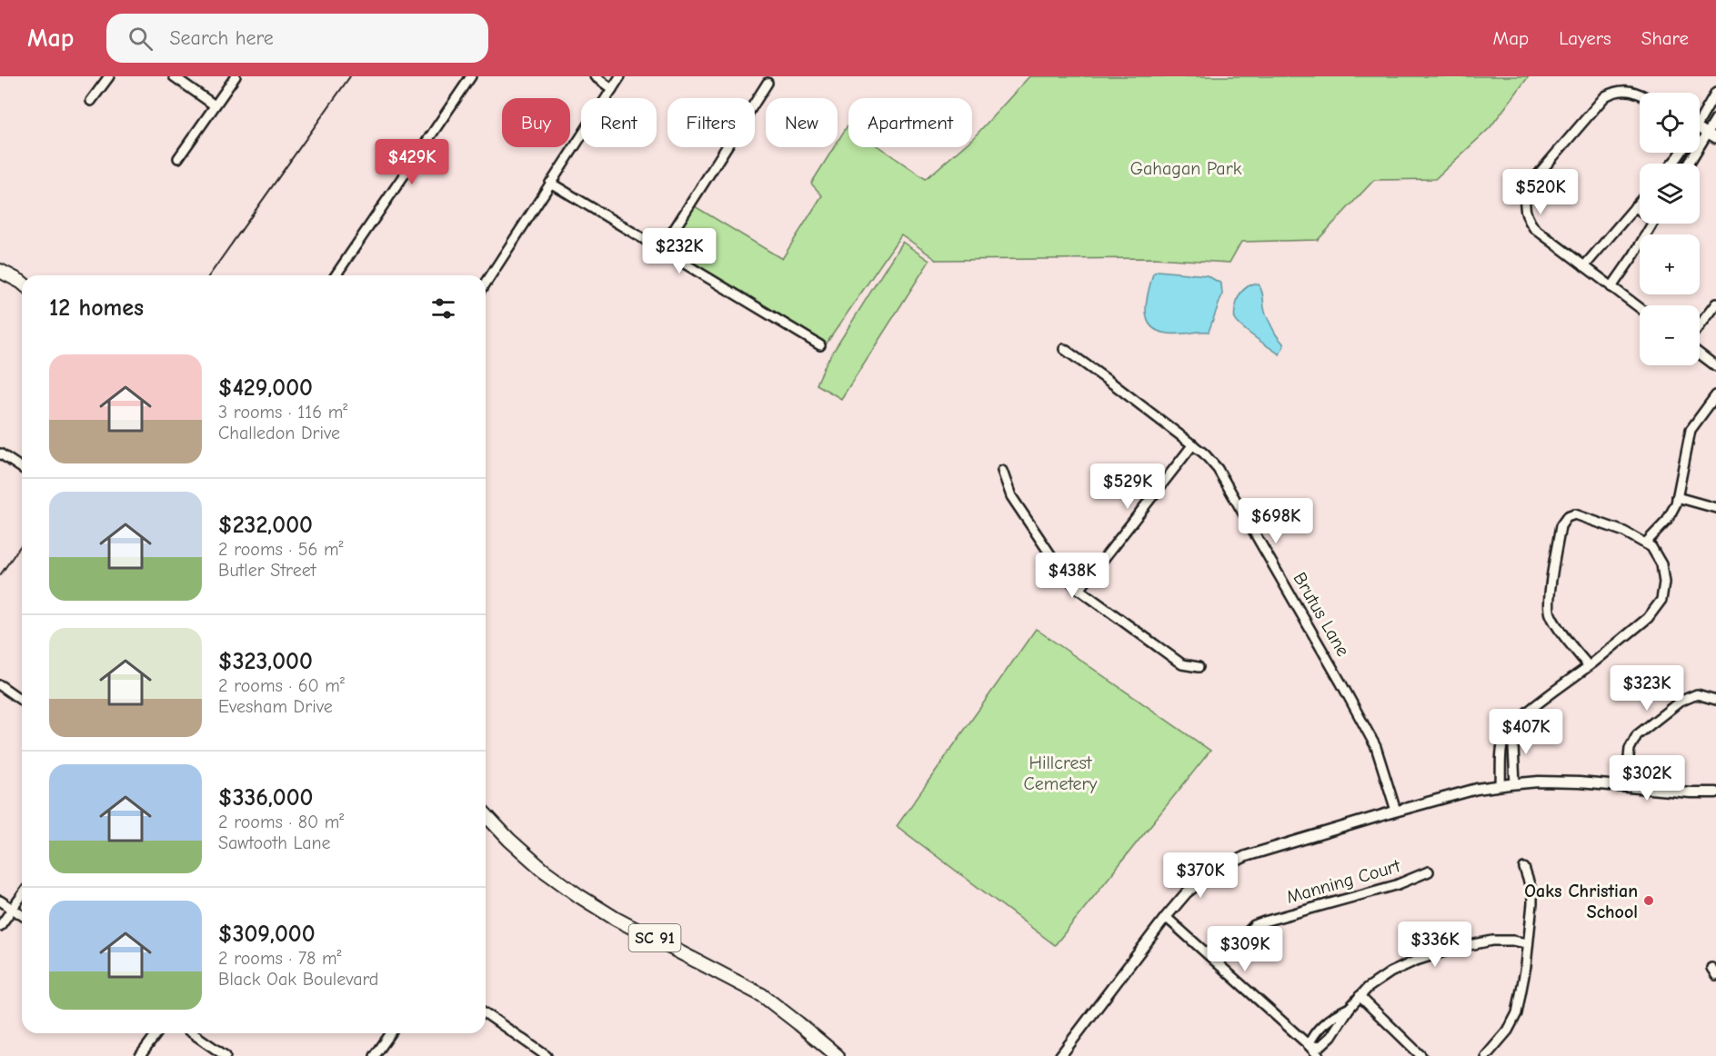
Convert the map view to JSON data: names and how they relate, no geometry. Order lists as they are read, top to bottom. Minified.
{"streets":{"main road":["SC 91"],"street":["Brutus Lane","Manning Court"]},"parks":["Gahagan Park","Hillcrest Cemetery"],"places":["Oaks Christian School"],"page":{"header":"Map","search":"Search here","nav":["Map","Layers","Share"],"map_buttons":["+","−"],"chip":["Buy","Rent","Filters","New","Apartment"],"price":["$429K","$520K","$232K","$529K","$698K","$438K","$323K","$407K","$302K","$370K","$336K","$309K"],"heading":"12 homes","list":[{"name":"$429,000","note":"3 rooms · 116 m² · Challedon Drive"},{"name":"$232,000","note":"2 rooms · 56 m² · Butler Street"},{"name":"$323,000","note":"2 rooms · 60 m² · Evesham Drive"},{"name":"$336,000","note":"2 rooms · 80 m² · Sawtooth Lane"},{"name":"$309,000","note":"2 rooms · 78 m² · Black Oak Boulevard"}]}}
